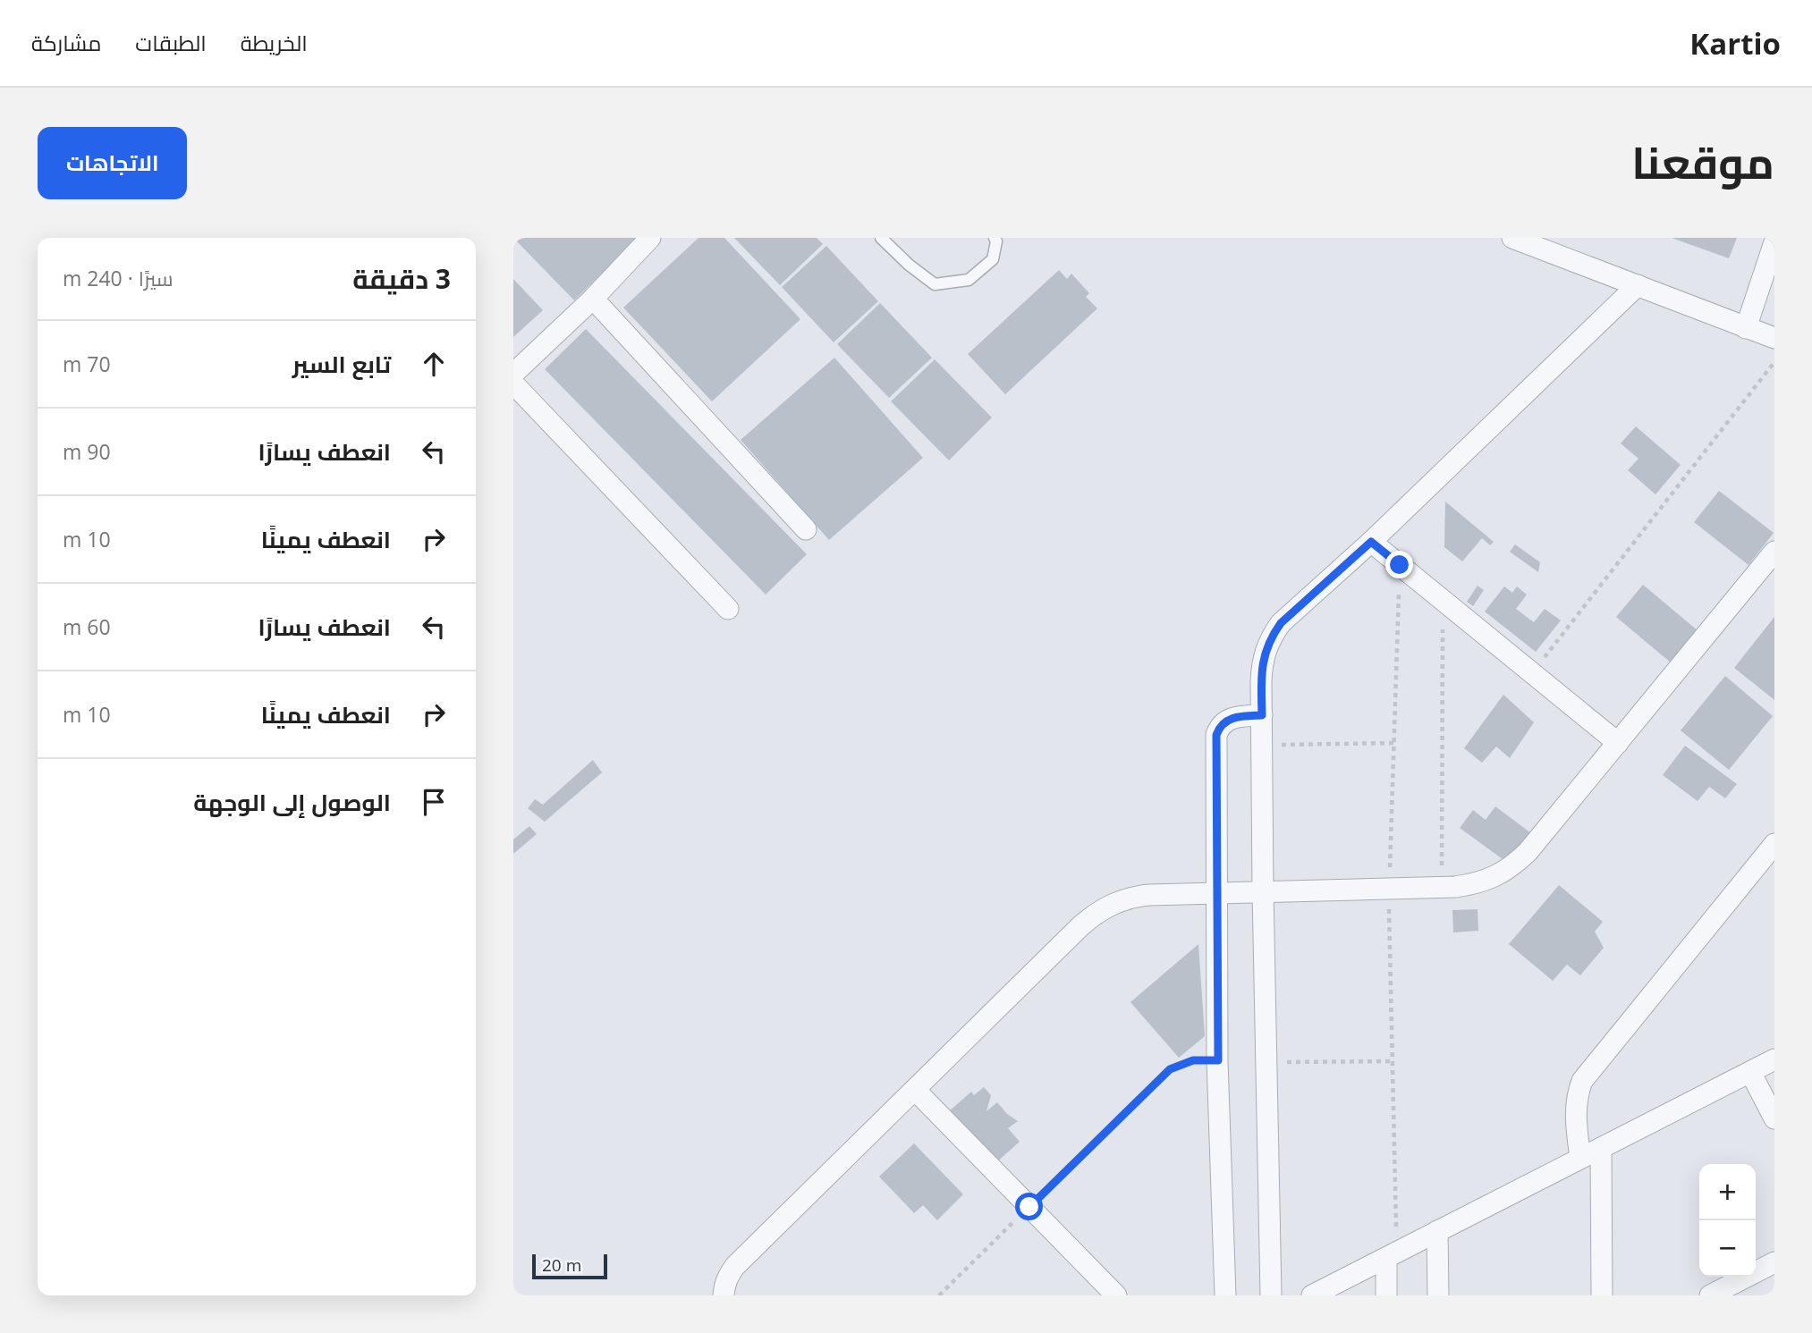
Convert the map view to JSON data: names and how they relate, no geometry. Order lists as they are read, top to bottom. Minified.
{"scale_bar":"20 m","page":{"header":"Kartio","nav":["الخريطة","الطبقات","مشاركة"],"title":"موقعنا","buttons":"الاتجاهات","heading":["3 دقيقة","سيرًا · 240 m"],"list":[["تابع السير","70 m"],["انعطف يسارًا","90 m"],["انعطف يمينًا","10 m"],["انعطف يسارًا","60 m"],["انعطف يمينًا","10 m"],"الوصول إلى الوجهة"],"map_buttons":["+","−"],"scale":"20 m"}}
